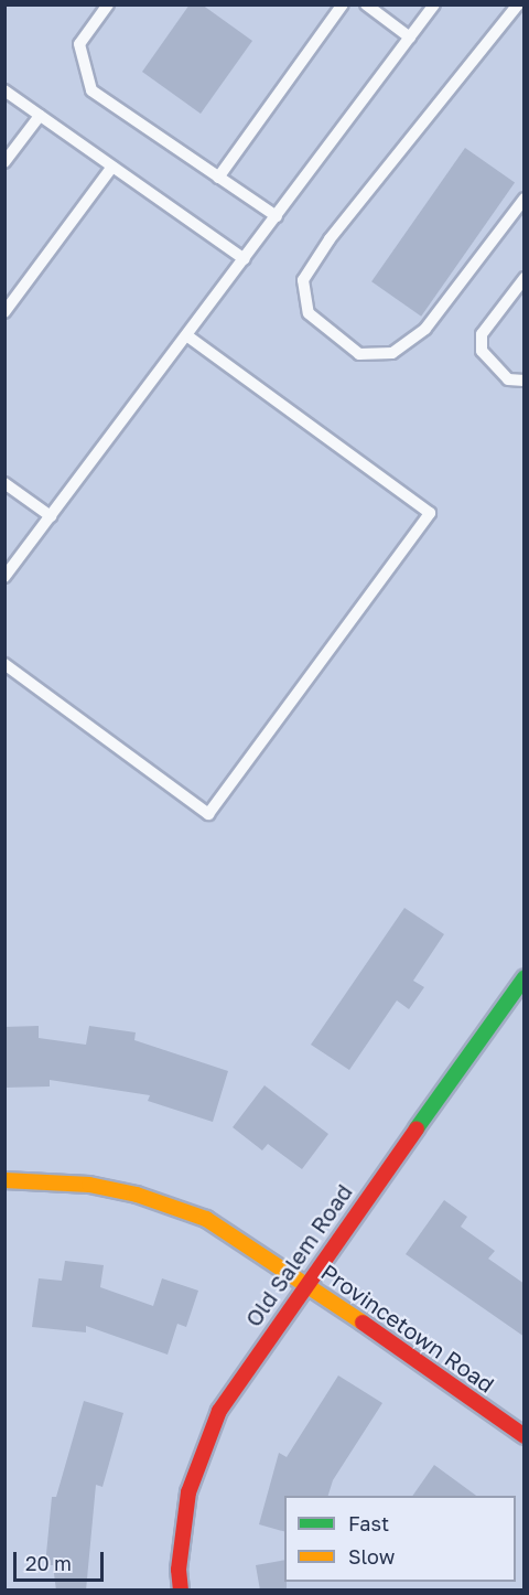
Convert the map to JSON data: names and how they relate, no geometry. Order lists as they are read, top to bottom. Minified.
{"streets":{"street":["Old Salem Road","Provincetown Road"]},"crossings":[["Old Salem Road","Provincetown Road"]],"legend":["Fast","Slow"],"scale_bar":"20 m"}
